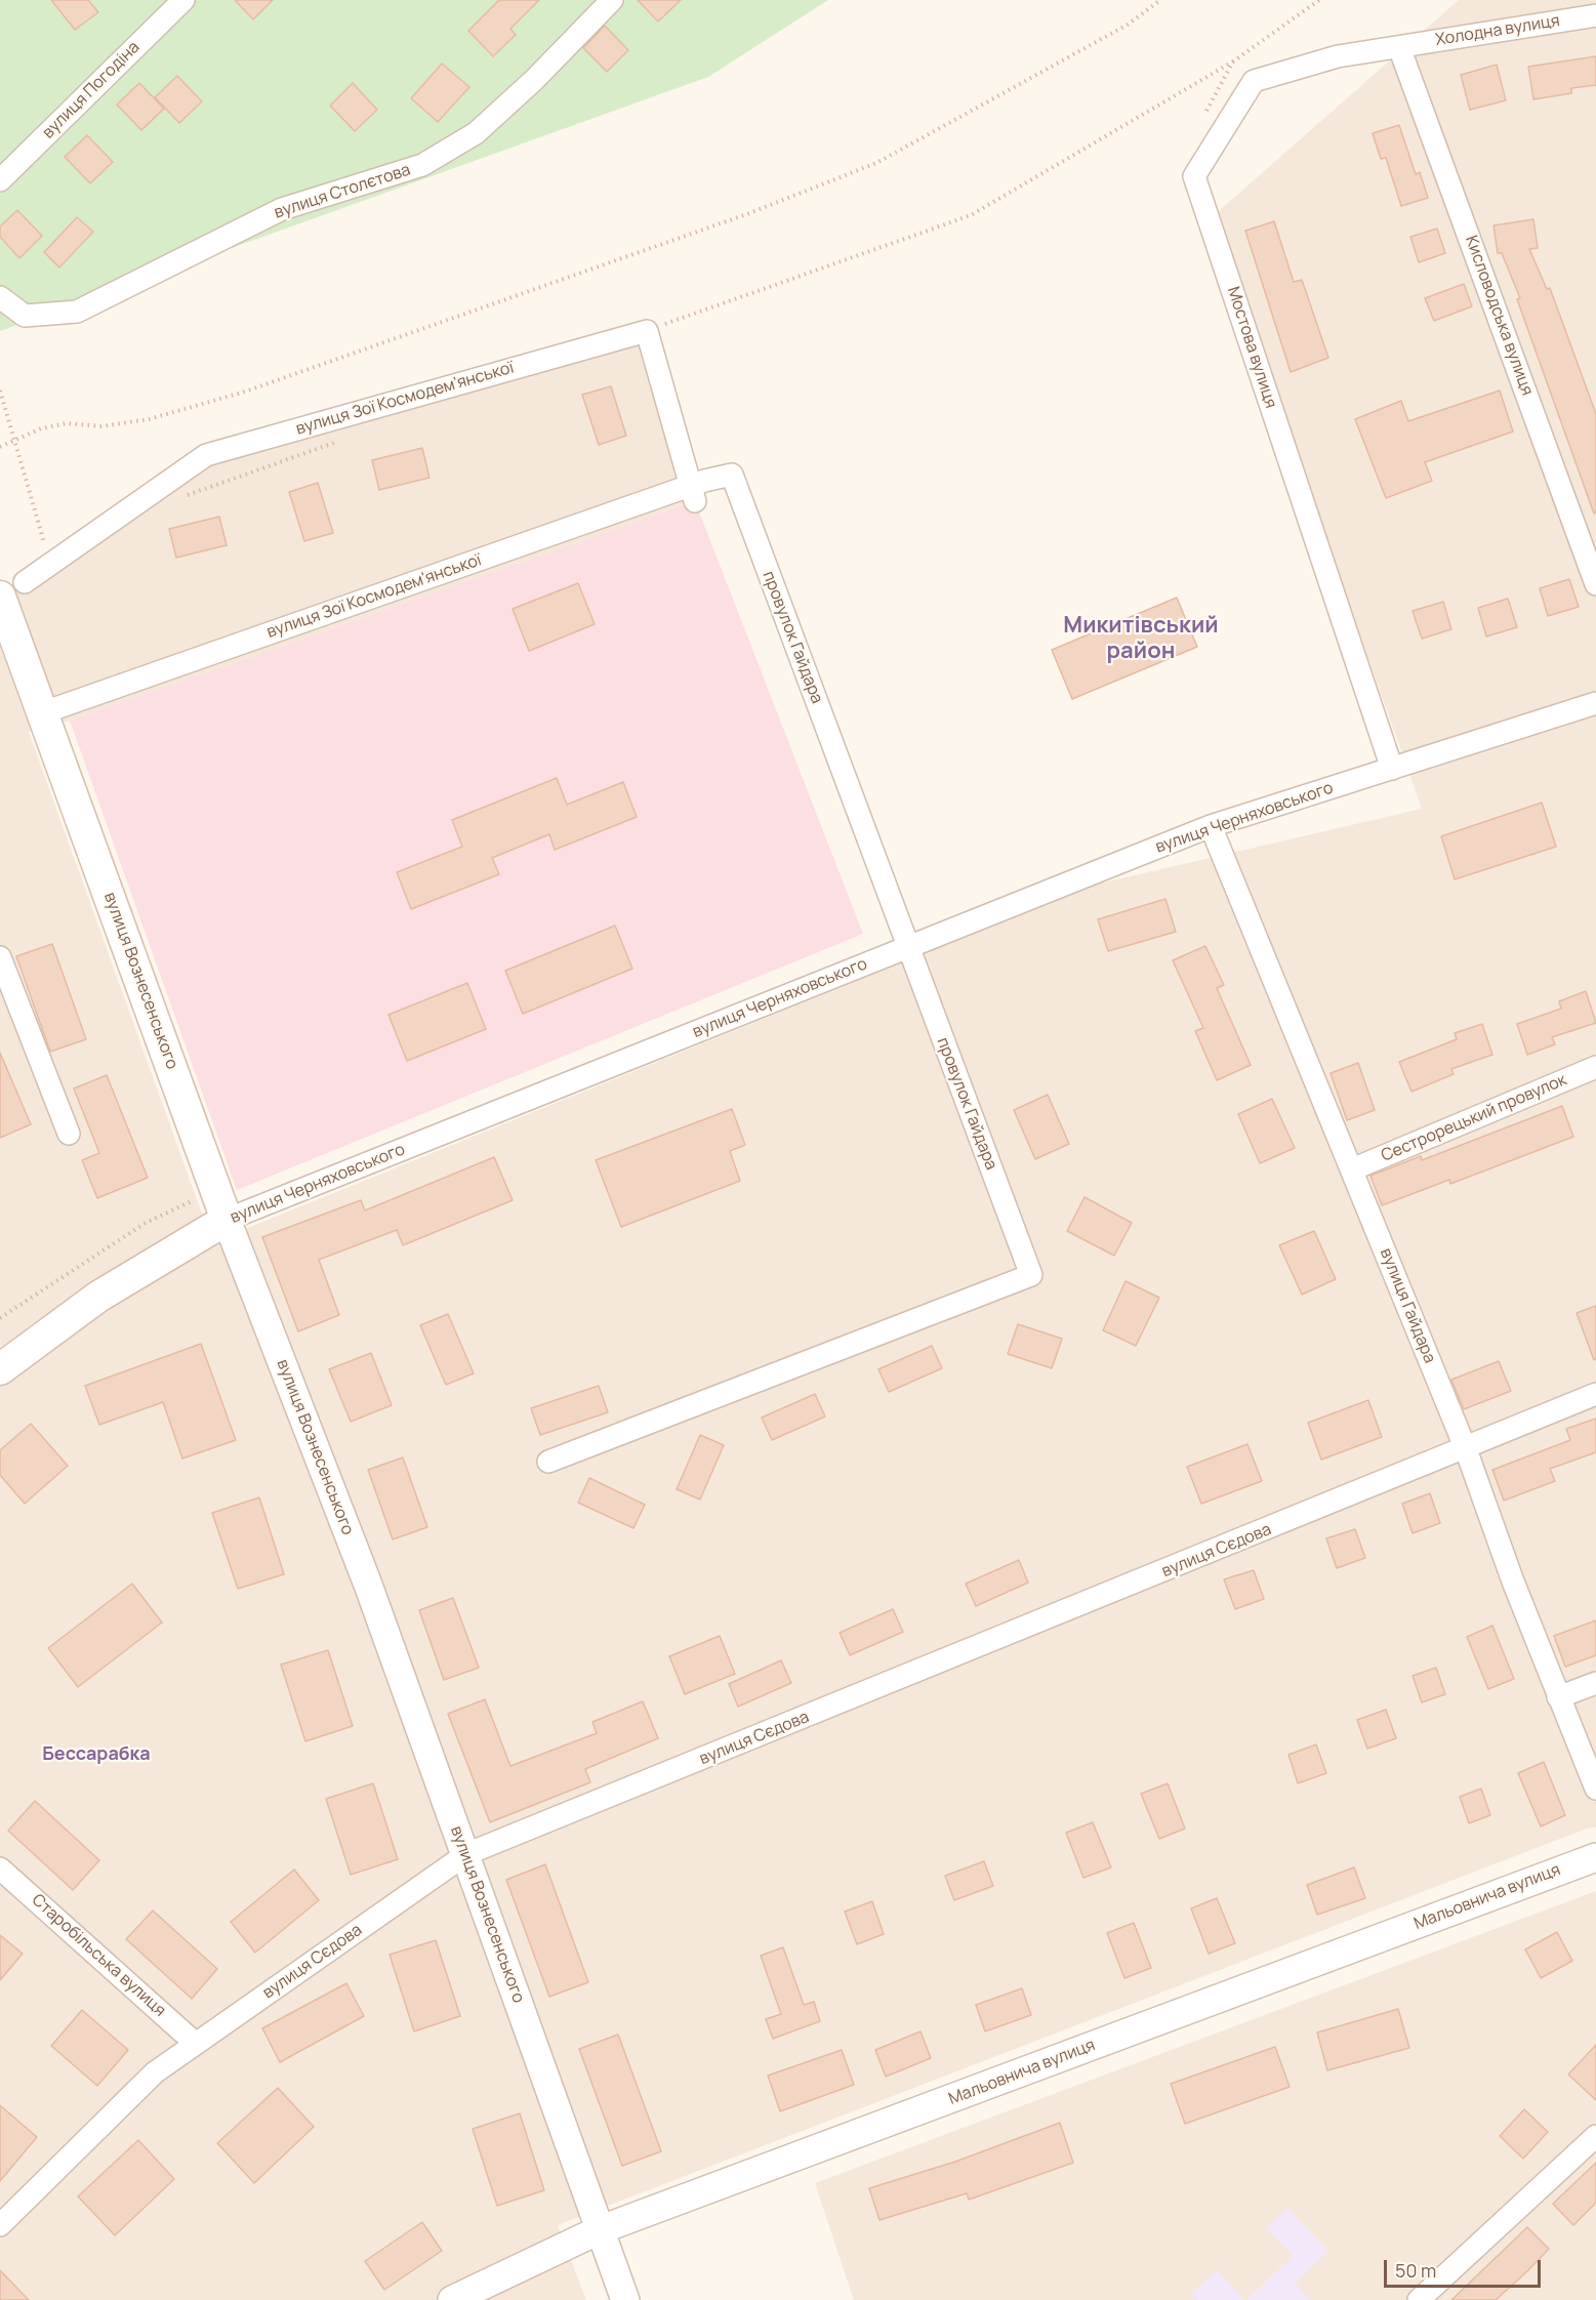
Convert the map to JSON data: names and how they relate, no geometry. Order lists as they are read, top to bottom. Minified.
{"streets":{"main road":["вулиця Черняховського","вулиця Вознесенського"],"street":["Холодна вулиця","вулиця Погодіна","вулиця Столєтова","Кисловодська вулиця","Мостова вулиця","вулиця Зої Космодем’янської","вулиця Зої Космодем'янської","провулок Гайдара","Сестрорецький провулок","вулиця Гайдара","вулиця Сєдова","Мальовнича вулиця","Старобільська вулиця"]},"crossings":[["Холодна вулиця","Кисловодська вулиця"],["Холодна вулиця","Мостова вулиця"],["Кисловодська вулиця","Мостова вулиця"],["Мостова вулиця","вулиця Черняховського"],["вулиця Зої Космодем’янської","вулиця Зої Космодем'янської"],["вулиця Зої Космодем’янської","провулок Гайдара"],["вулиця Зої Космодем’янської","вулиця Вознесенського"],["вулиця Зої Космодем'янської","провулок Гайдара"],["вулиця Зої Космодем'янської","вулиця Вознесенського"],["провулок Гайдара","вулиця Черняховського"],["вулиця Черняховського","вулиця Вознесенського"],["вулиця Черняховського","вулиця Гайдара"],["вулиця Вознесенського","вулиця Сєдова"],["вулиця Вознесенського","Мальовнича вулиця"],["Сестрорецький провулок","вулиця Гайдара"],["вулиця Гайдара","вулиця Сєдова"],["вулиця Сєдова","Старобільська вулиця"]],"districts":["Микитівський район","Бессарабка"],"scale_bar":"50 m"}
